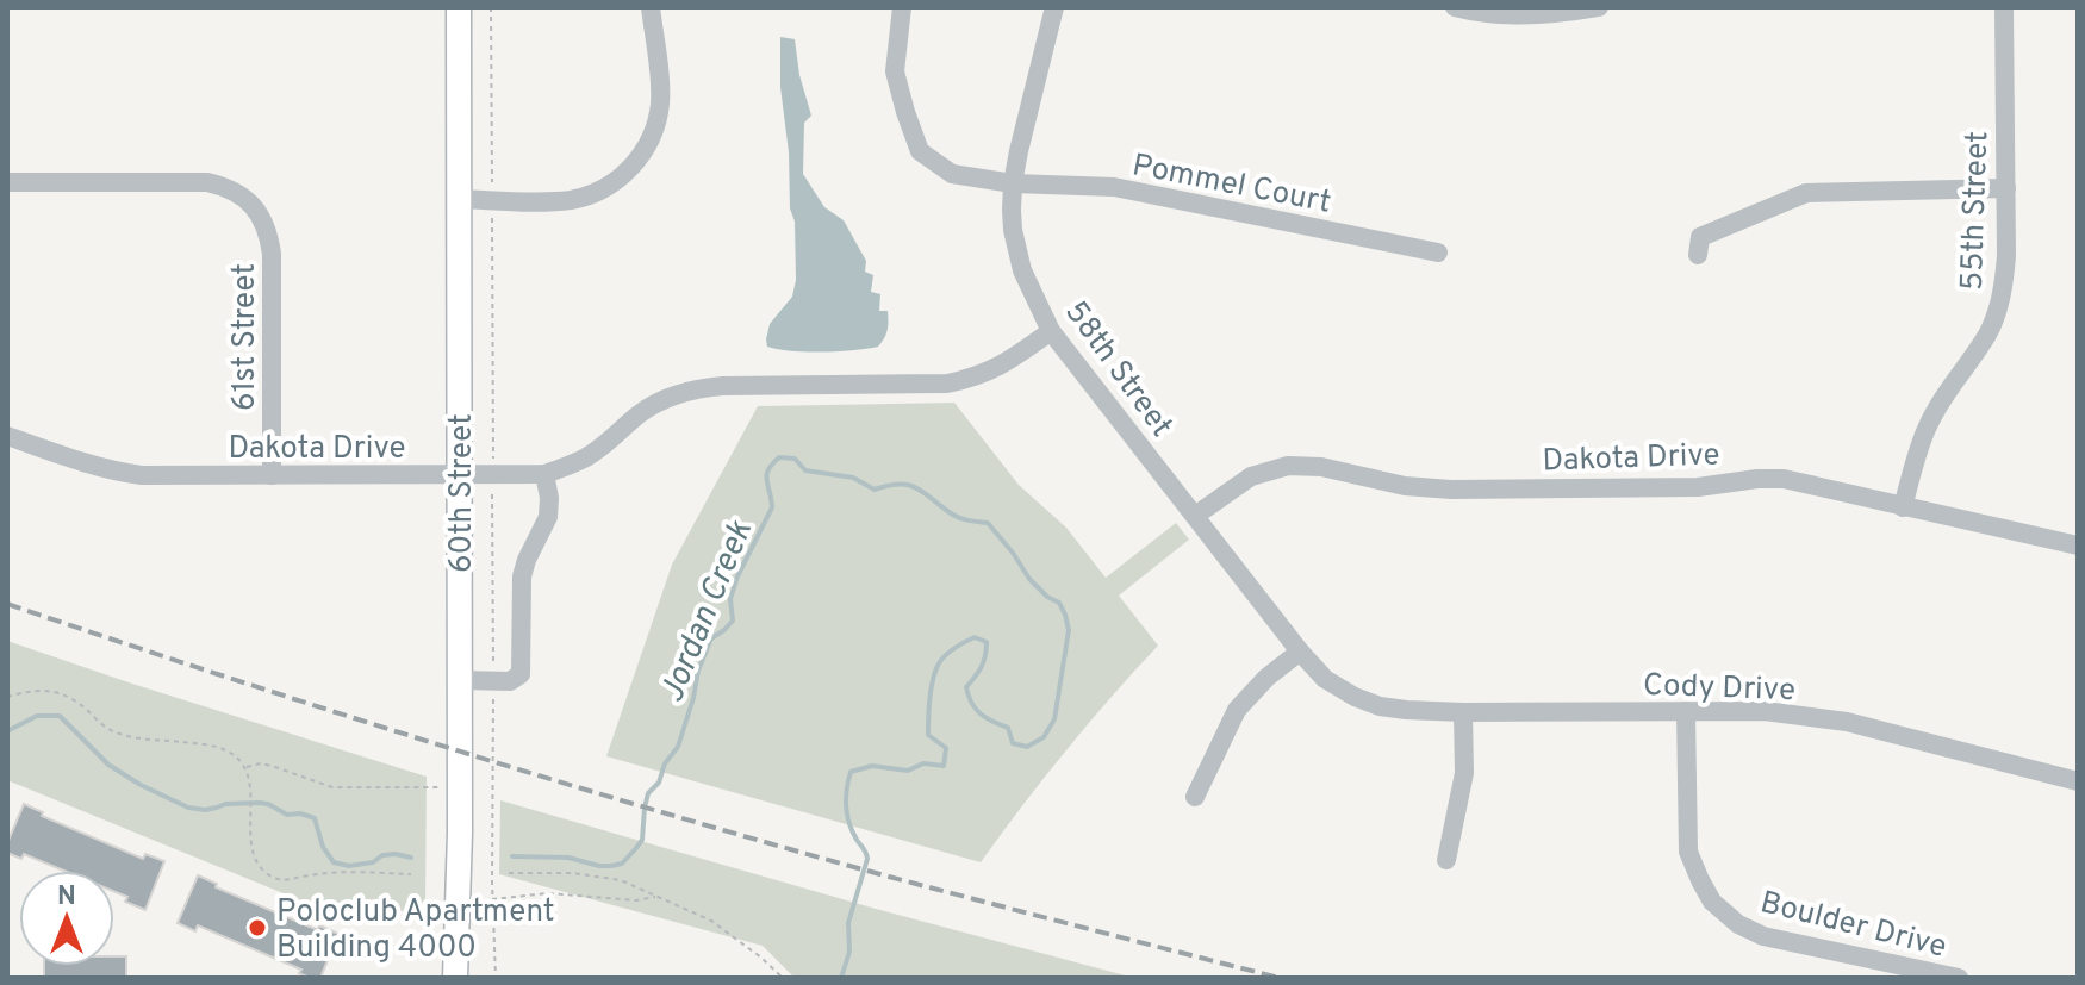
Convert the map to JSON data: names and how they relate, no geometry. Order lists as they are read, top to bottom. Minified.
{"streets":{"main road":["60th Street"],"street":["Pommel Court","55th Street","61st Street","58th Street","Dakota Drive","Cody Drive","Boulder Drive"]},"crossings":[["Pommel Court","58th Street"],["55th Street","Dakota Drive"],["61st Street","Dakota Drive"],["58th Street","Dakota Drive"],["58th Street","Cody Drive"],["Dakota Drive","60th Street"],["Cody Drive","Boulder Drive"]],"water":["Jordan Creek"],"places":["Poloclub Apartment Building 4000"],"north":"top"}
